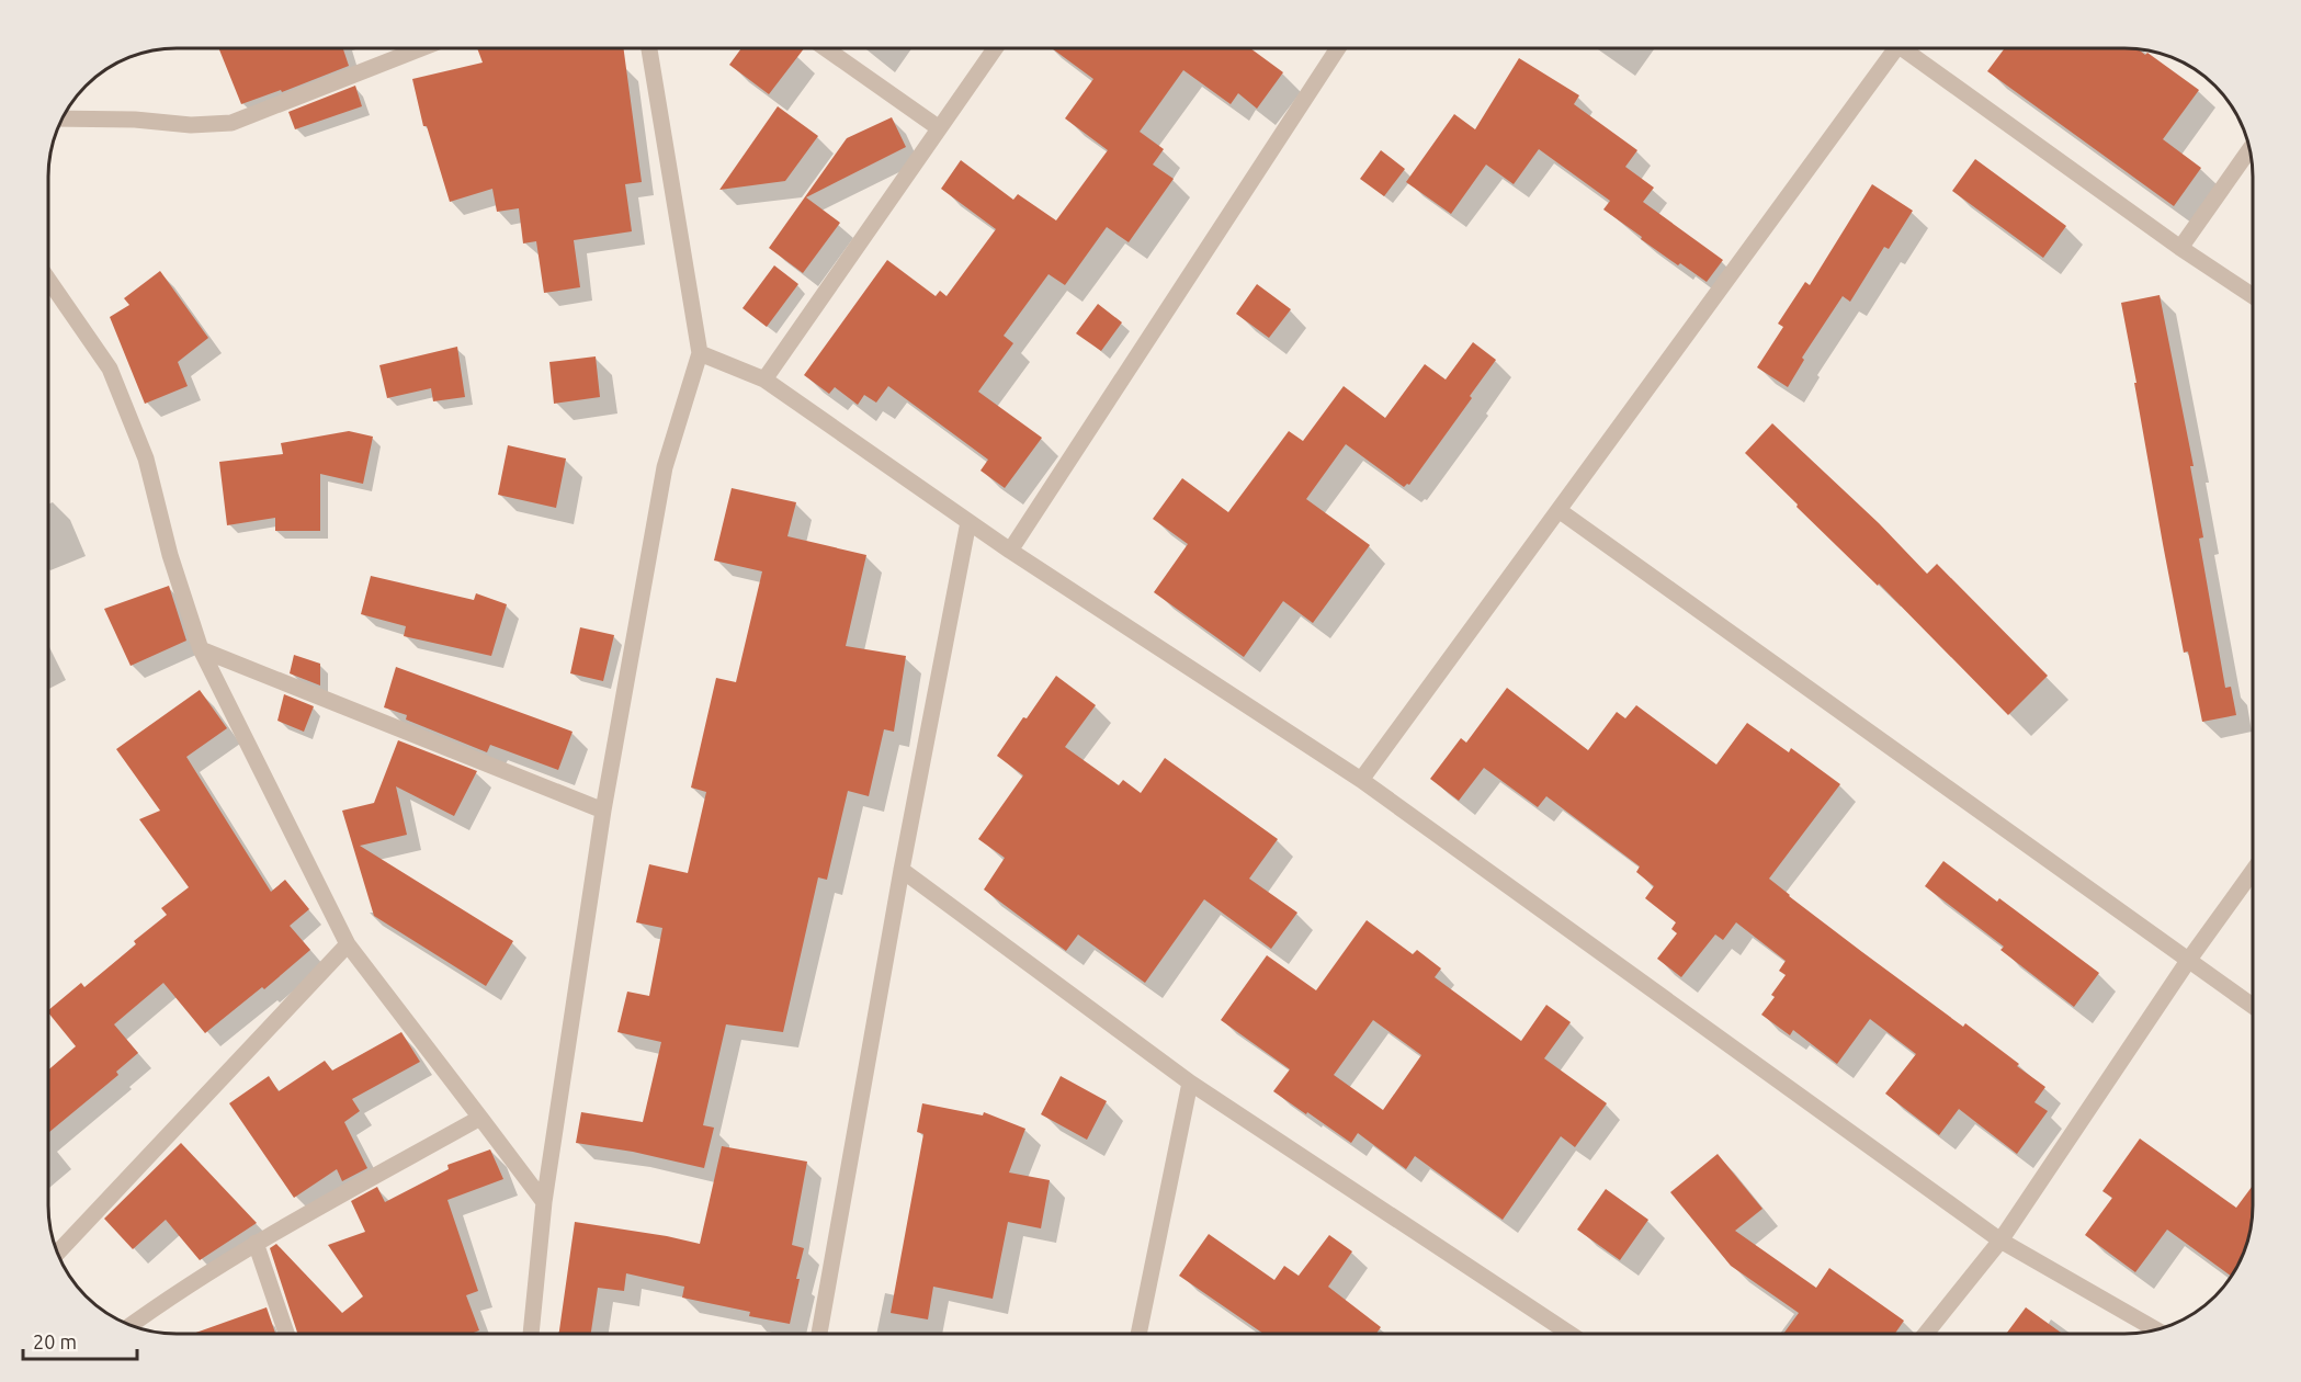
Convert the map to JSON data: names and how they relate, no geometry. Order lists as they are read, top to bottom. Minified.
{"scale_bar":"20 m"}
